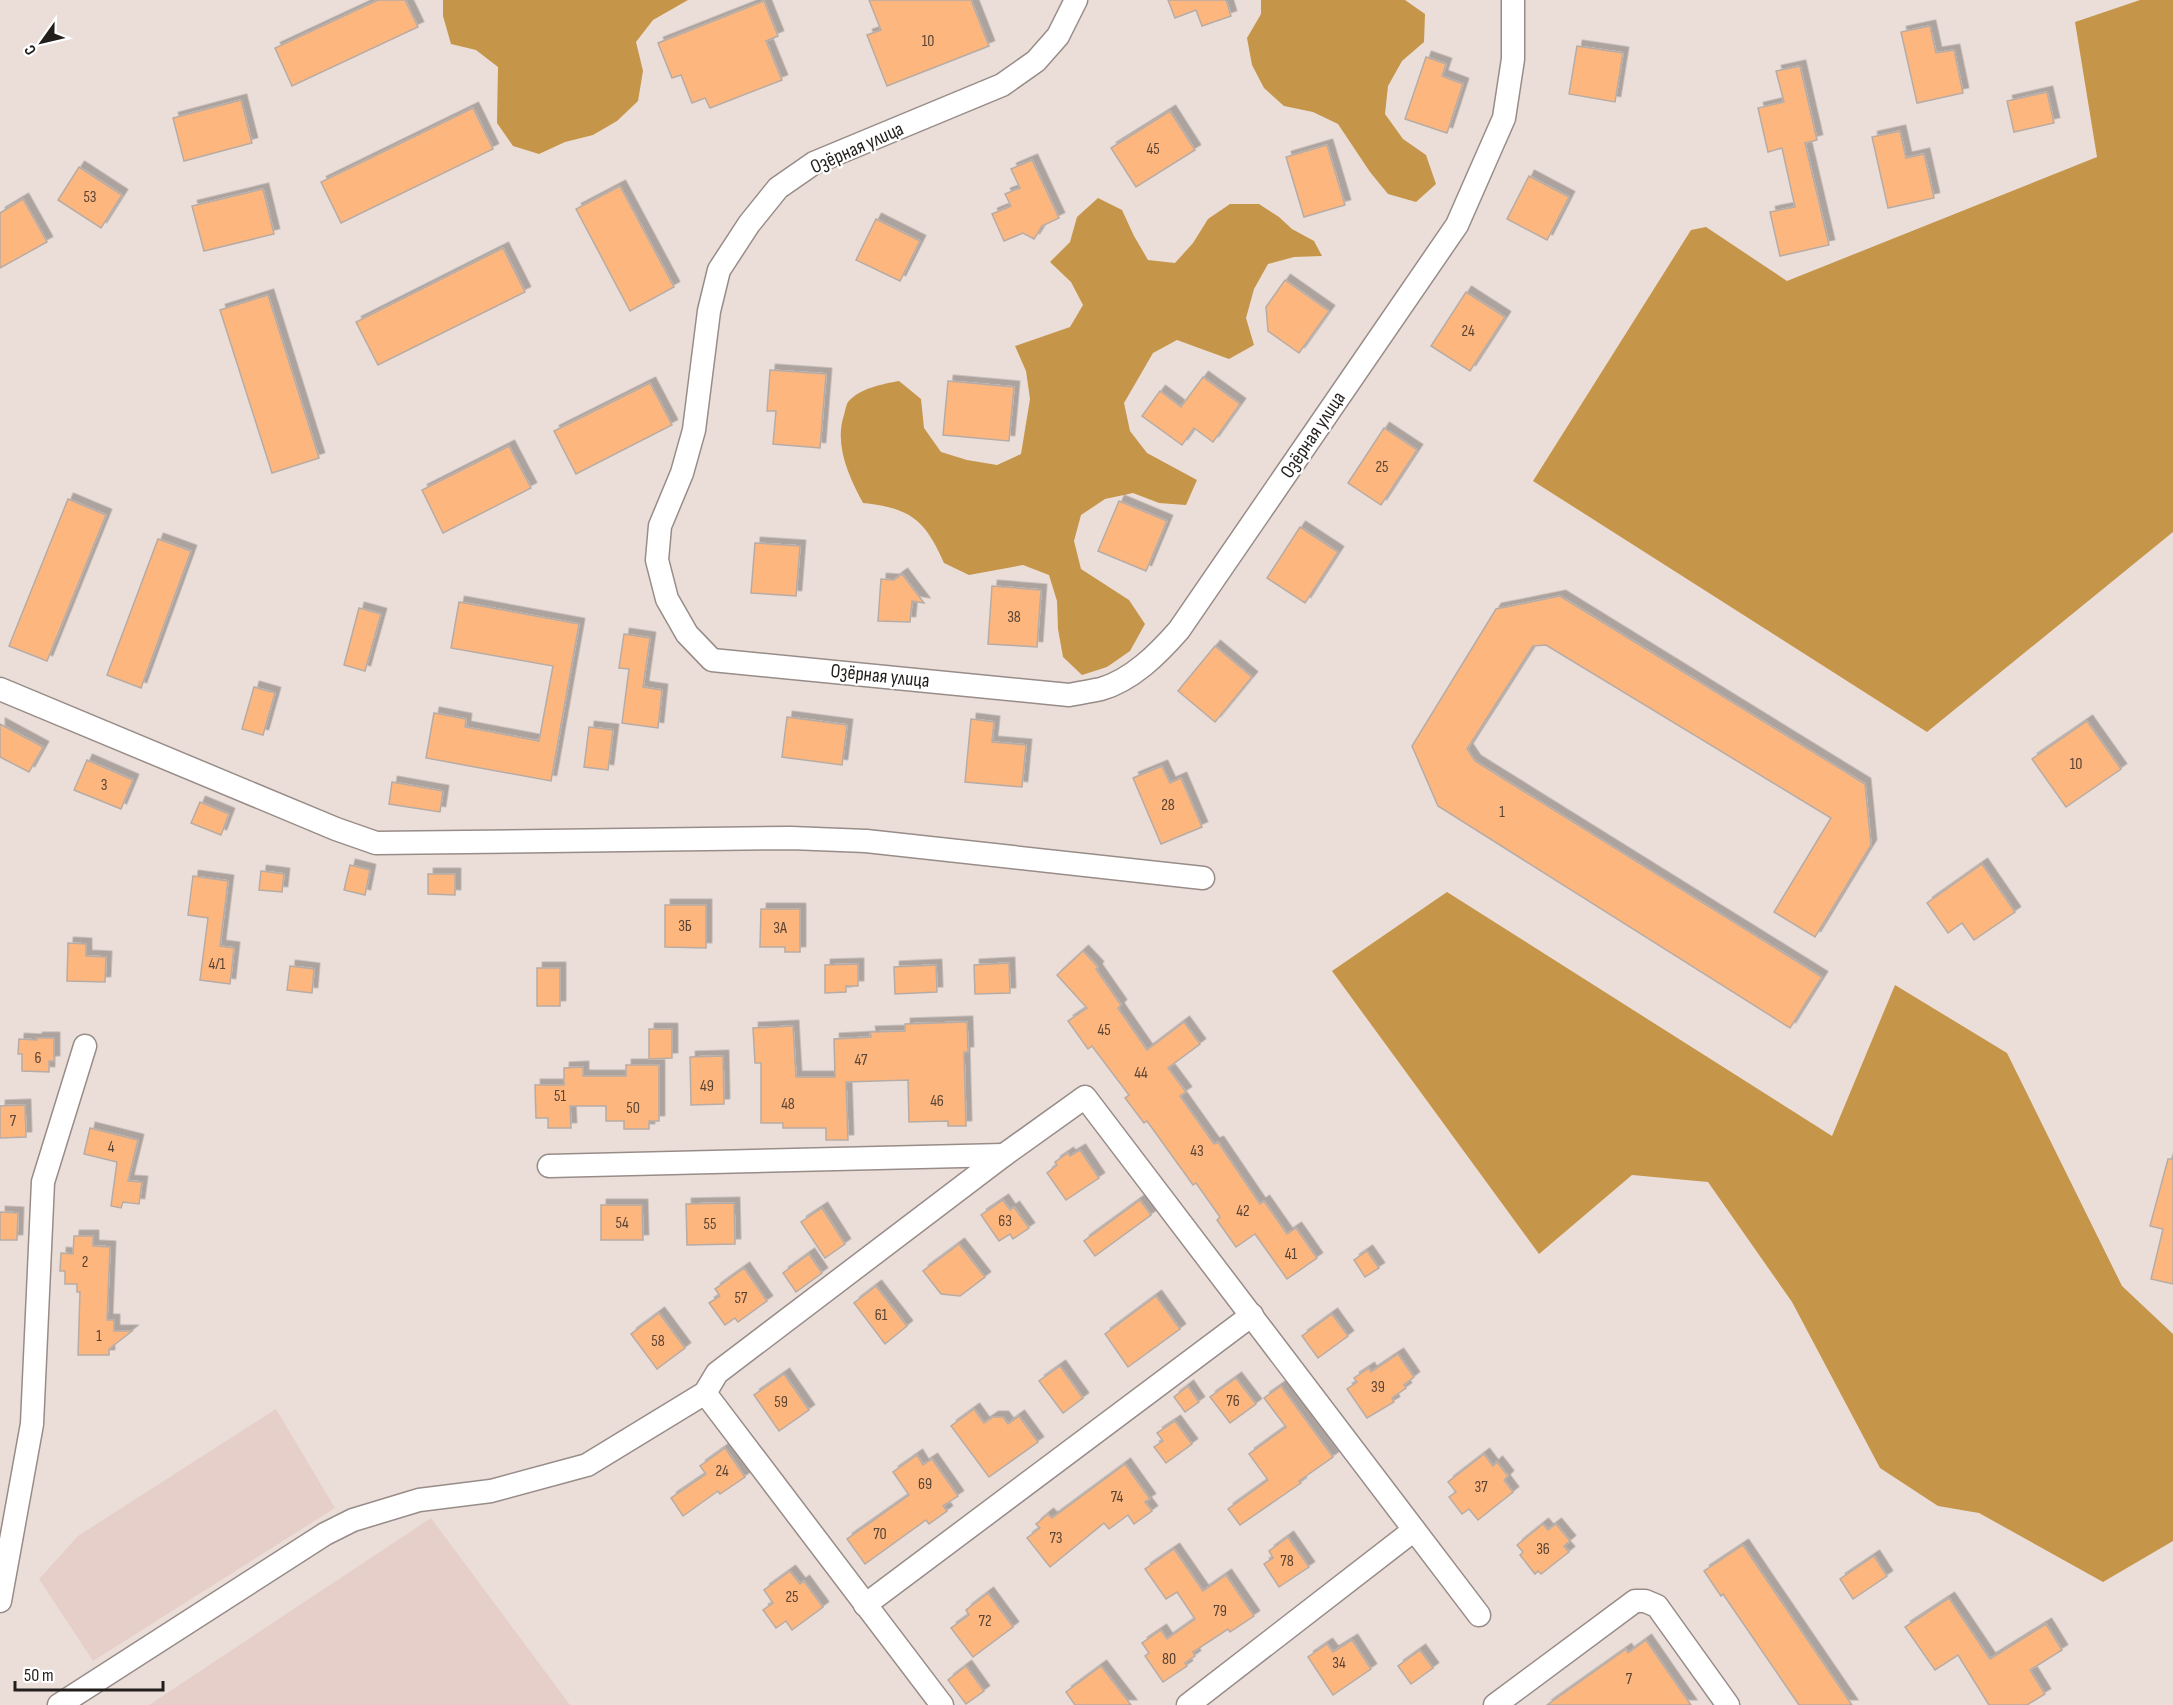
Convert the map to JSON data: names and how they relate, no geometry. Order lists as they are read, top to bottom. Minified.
{"streets":{"street":["Озёрная улица"]},"house_numbers":["10","45","53","24","25","38","10","3","28","1","3Б","3А","4/1","45","6","47","44","49","51","46","48","50","7","4","43","42","63","54","55","41","2","57","61","1","58","39","76","59","24","69","37","74","70","73","36","78","25","79","72","80","34","7"],"scale_bar":"50 m","north":"bottom left"}
